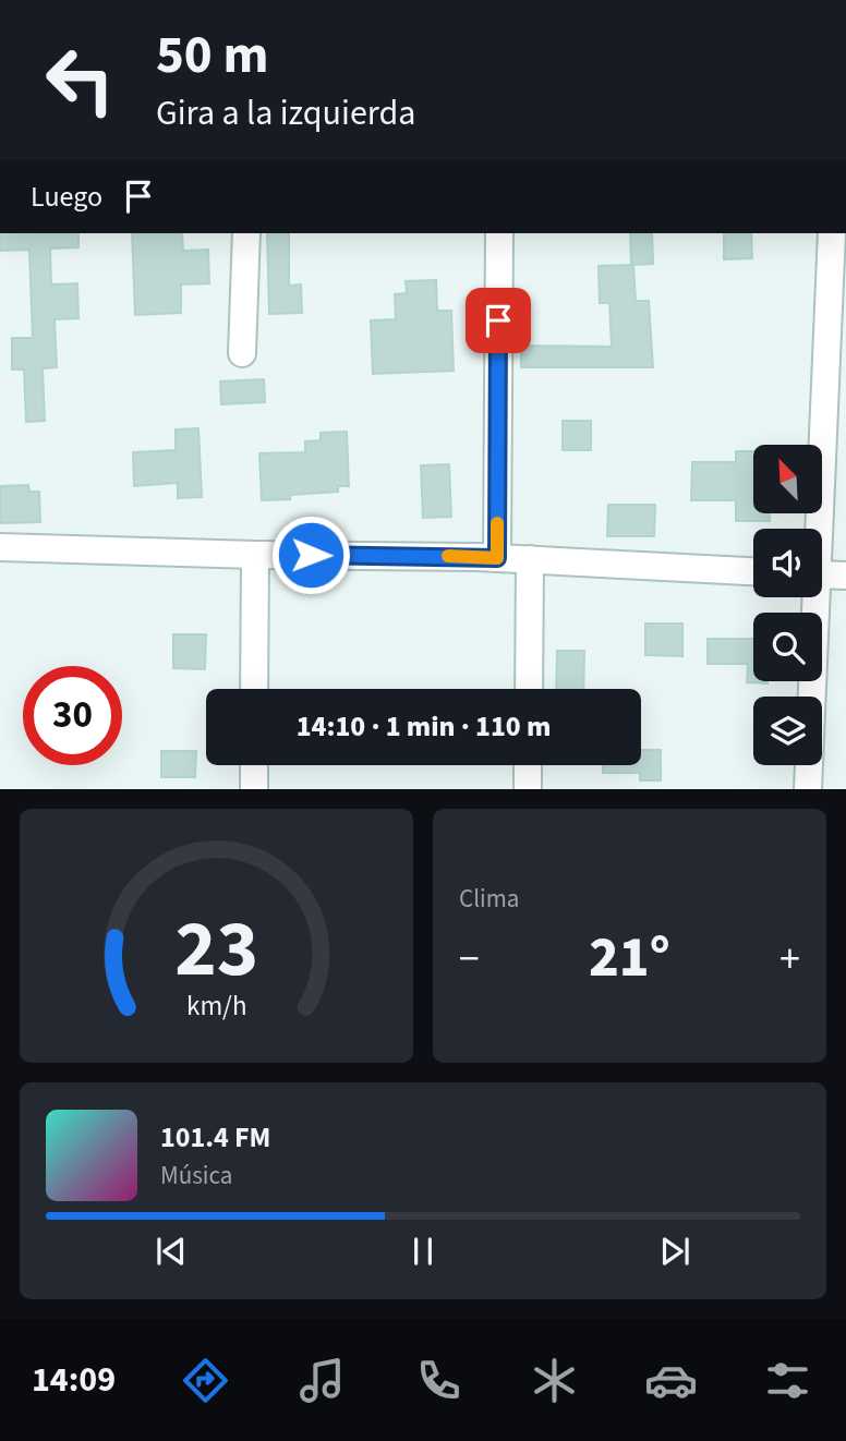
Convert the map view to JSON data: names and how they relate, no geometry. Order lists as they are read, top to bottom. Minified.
{"north":"top left","page":{"turn":["50 m","Gira a la izquierda"],"then":"Luego","limit":"30","trip":"14:10 · 1 min · 110 m","tile":"Clima","heat":["−","21°","+"],"song":["101.4 FM","Música"],"tabs":"14:09","gauge":["23","km/h"]}}
